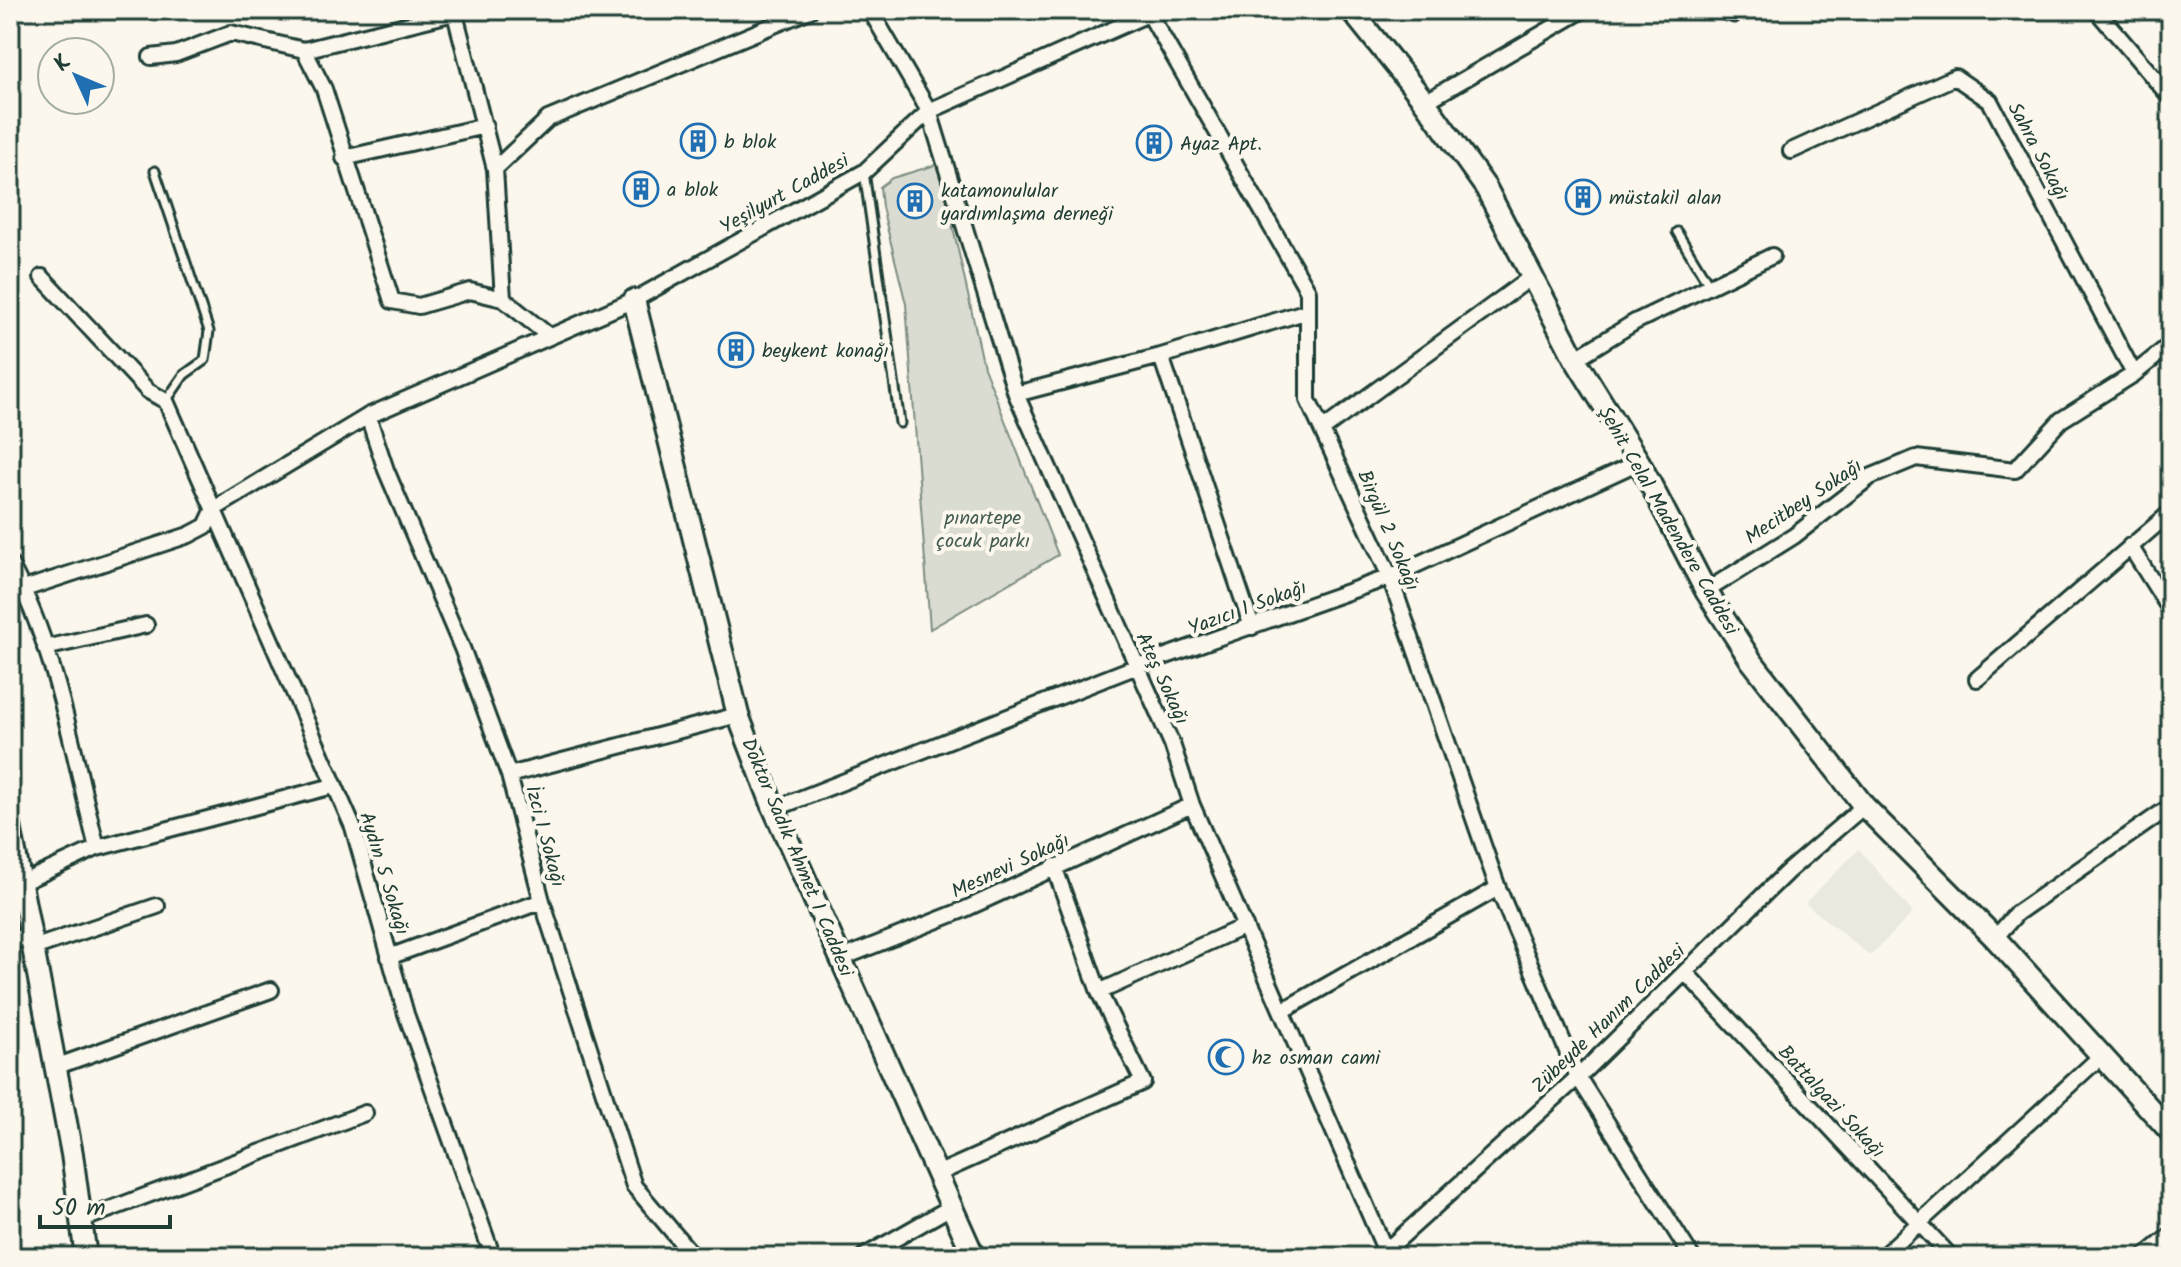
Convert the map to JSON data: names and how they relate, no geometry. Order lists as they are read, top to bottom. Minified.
{"streets":{"street":["Sahra Sokağı","Yeşilyurt Caddesi","Mecitbey Sokağı","Şehit Celal Madendere Caddesi","Birgül 2 Sokağı","Yazıcı 1 Sokağı","Ateş Sokağı","İzci 1 Sokağı","Doktor Sadık Ahmet 1 Caddesi","Mesnevi Sokağı","Aydın 5 Sokağı","Zübeyde Hanım Caddesi","Battalgazi Sokağı"]},"crossings":[["Sahra Sokağı","Mecitbey Sokağı"],["Yeşilyurt Caddesi","Birgül 2 Sokağı"],["Yeşilyurt Caddesi","Ateş Sokağı"],["Yeşilyurt Caddesi","İzci 1 Sokağı"],["Yeşilyurt Caddesi","Doktor Sadık Ahmet 1 Caddesi"],["Yeşilyurt Caddesi","Aydın 5 Sokağı"],["Mecitbey Sokağı","Şehit Celal Madendere Caddesi"],["Şehit Celal Madendere Caddesi","Yazıcı 1 Sokağı"],["Şehit Celal Madendere Caddesi","Zübeyde Hanım Caddesi"],["Birgül 2 Sokağı","Yazıcı 1 Sokağı"],["Birgül 2 Sokağı","Zübeyde Hanım Caddesi"],["Yazıcı 1 Sokağı","Ateş Sokağı"],["Yazıcı 1 Sokağı","Doktor Sadık Ahmet 1 Caddesi"],["Ateş Sokağı","Mesnevi Sokağı"],["Ateş Sokağı","Zübeyde Hanım Caddesi"],["Doktor Sadık Ahmet 1 Caddesi","Mesnevi Sokağı"],["Zübeyde Hanım Caddesi","Battalgazi Sokağı"]],"parks":["pınartepe çocuk parkı"],"places":{"building":["b blok","Ayaz Apt.","a blok","müstakil alan","katamonulular yardımlaşma derneği","beykent konağı"],"mosque":["hz osman cami"]},"scale_bar":"50 m","north":"top left"}
